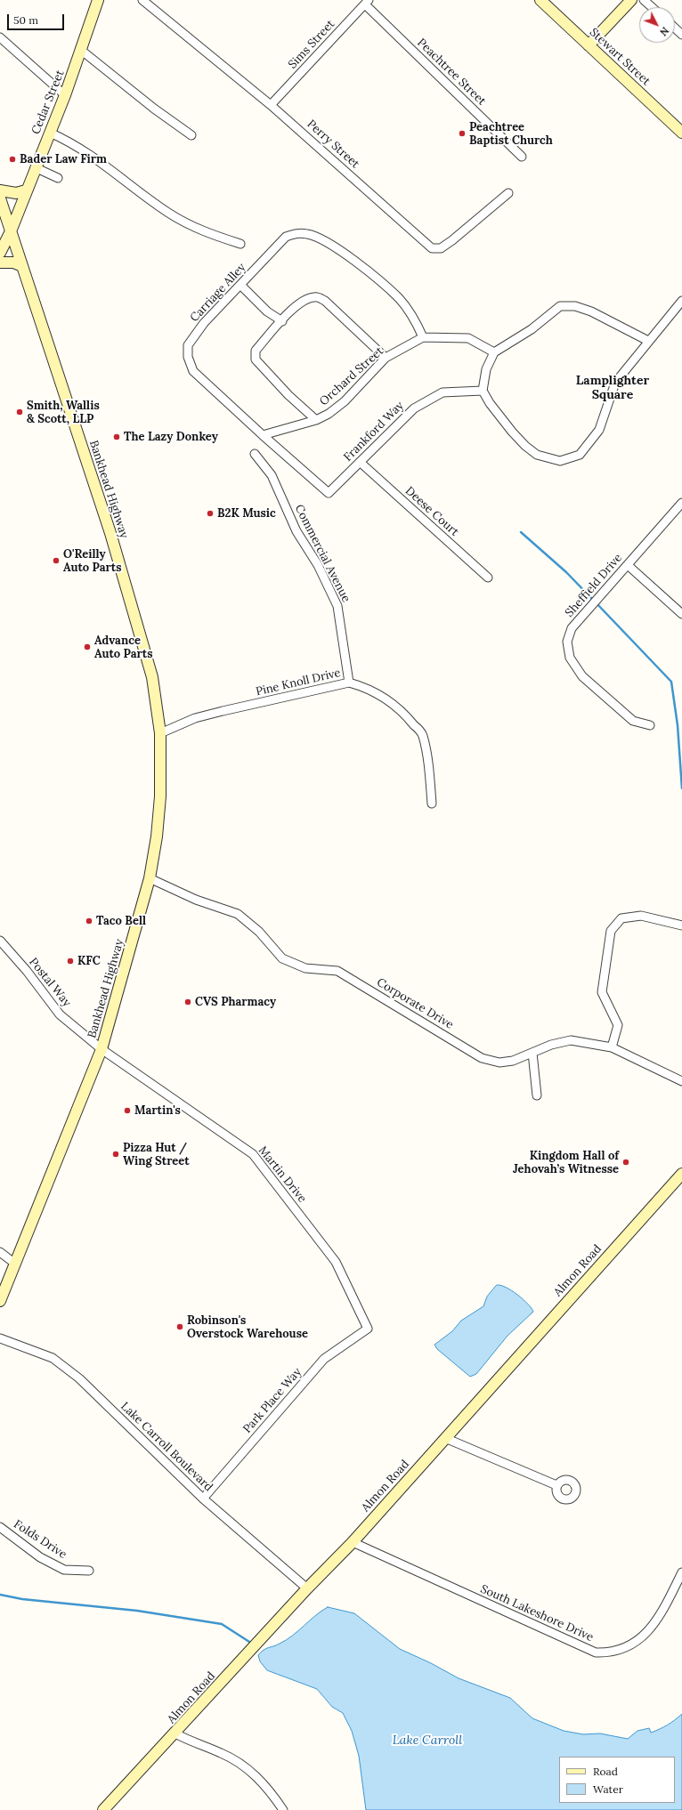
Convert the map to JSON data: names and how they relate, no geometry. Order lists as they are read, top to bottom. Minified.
{"streets":{"street":["Sims Street","Stewart Street","Peachtree Street","Cedar Street","Perry Street","Carriage Alley","Orchard Street","Frankford Way","Bankhead Highway","Deese Court","Commercial Avenue","Sheffield Drive","Pine Knoll Drive","Postal Way","Corporate Drive","Martin Drive","Almon Road","Park Place Way","Lake Carroll Boulevard","Folds Drive","South Lakeshore Drive"]},"crossings":[["Sims Street","Peachtree Street"],["Sims Street","Perry Street"],["Cedar Street","Bankhead Highway"],["Carriage Alley","Orchard Street"],["Carriage Alley","Frankford Way"],["Frankford Way","Deese Court"],["Bankhead Highway","Pine Knoll Drive"],["Bankhead Highway","Postal Way"],["Bankhead Highway","Corporate Drive"],["Bankhead Highway","Martin Drive"],["Commercial Avenue","Pine Knoll Drive"],["Postal Way","Martin Drive"],["Martin Drive","Park Place Way"],["Almon Road","Lake Carroll Boulevard"],["Almon Road","South Lakeshore Drive"],["Park Place Way","Lake Carroll Boulevard"]],"districts":["Lamplighter Square"],"water":["Lake Carroll"],"places":["Peachtree Baptist Church","Bader Law Firm","Smith, Wallis & Scott, LLP","The Lazy Donkey","B2K Music","O'Reilly Auto Parts","Advance Auto Parts","Taco Bell","KFC","CVS Pharmacy","Martin's","Pizza Hut / Wing Street","Kingdom Hall of Jehovah’s Witnesse","Robinson's Overstock Warehouse"],"legend":["Road","Water"],"scale_bar":"50 m","north":"bottom right"}
